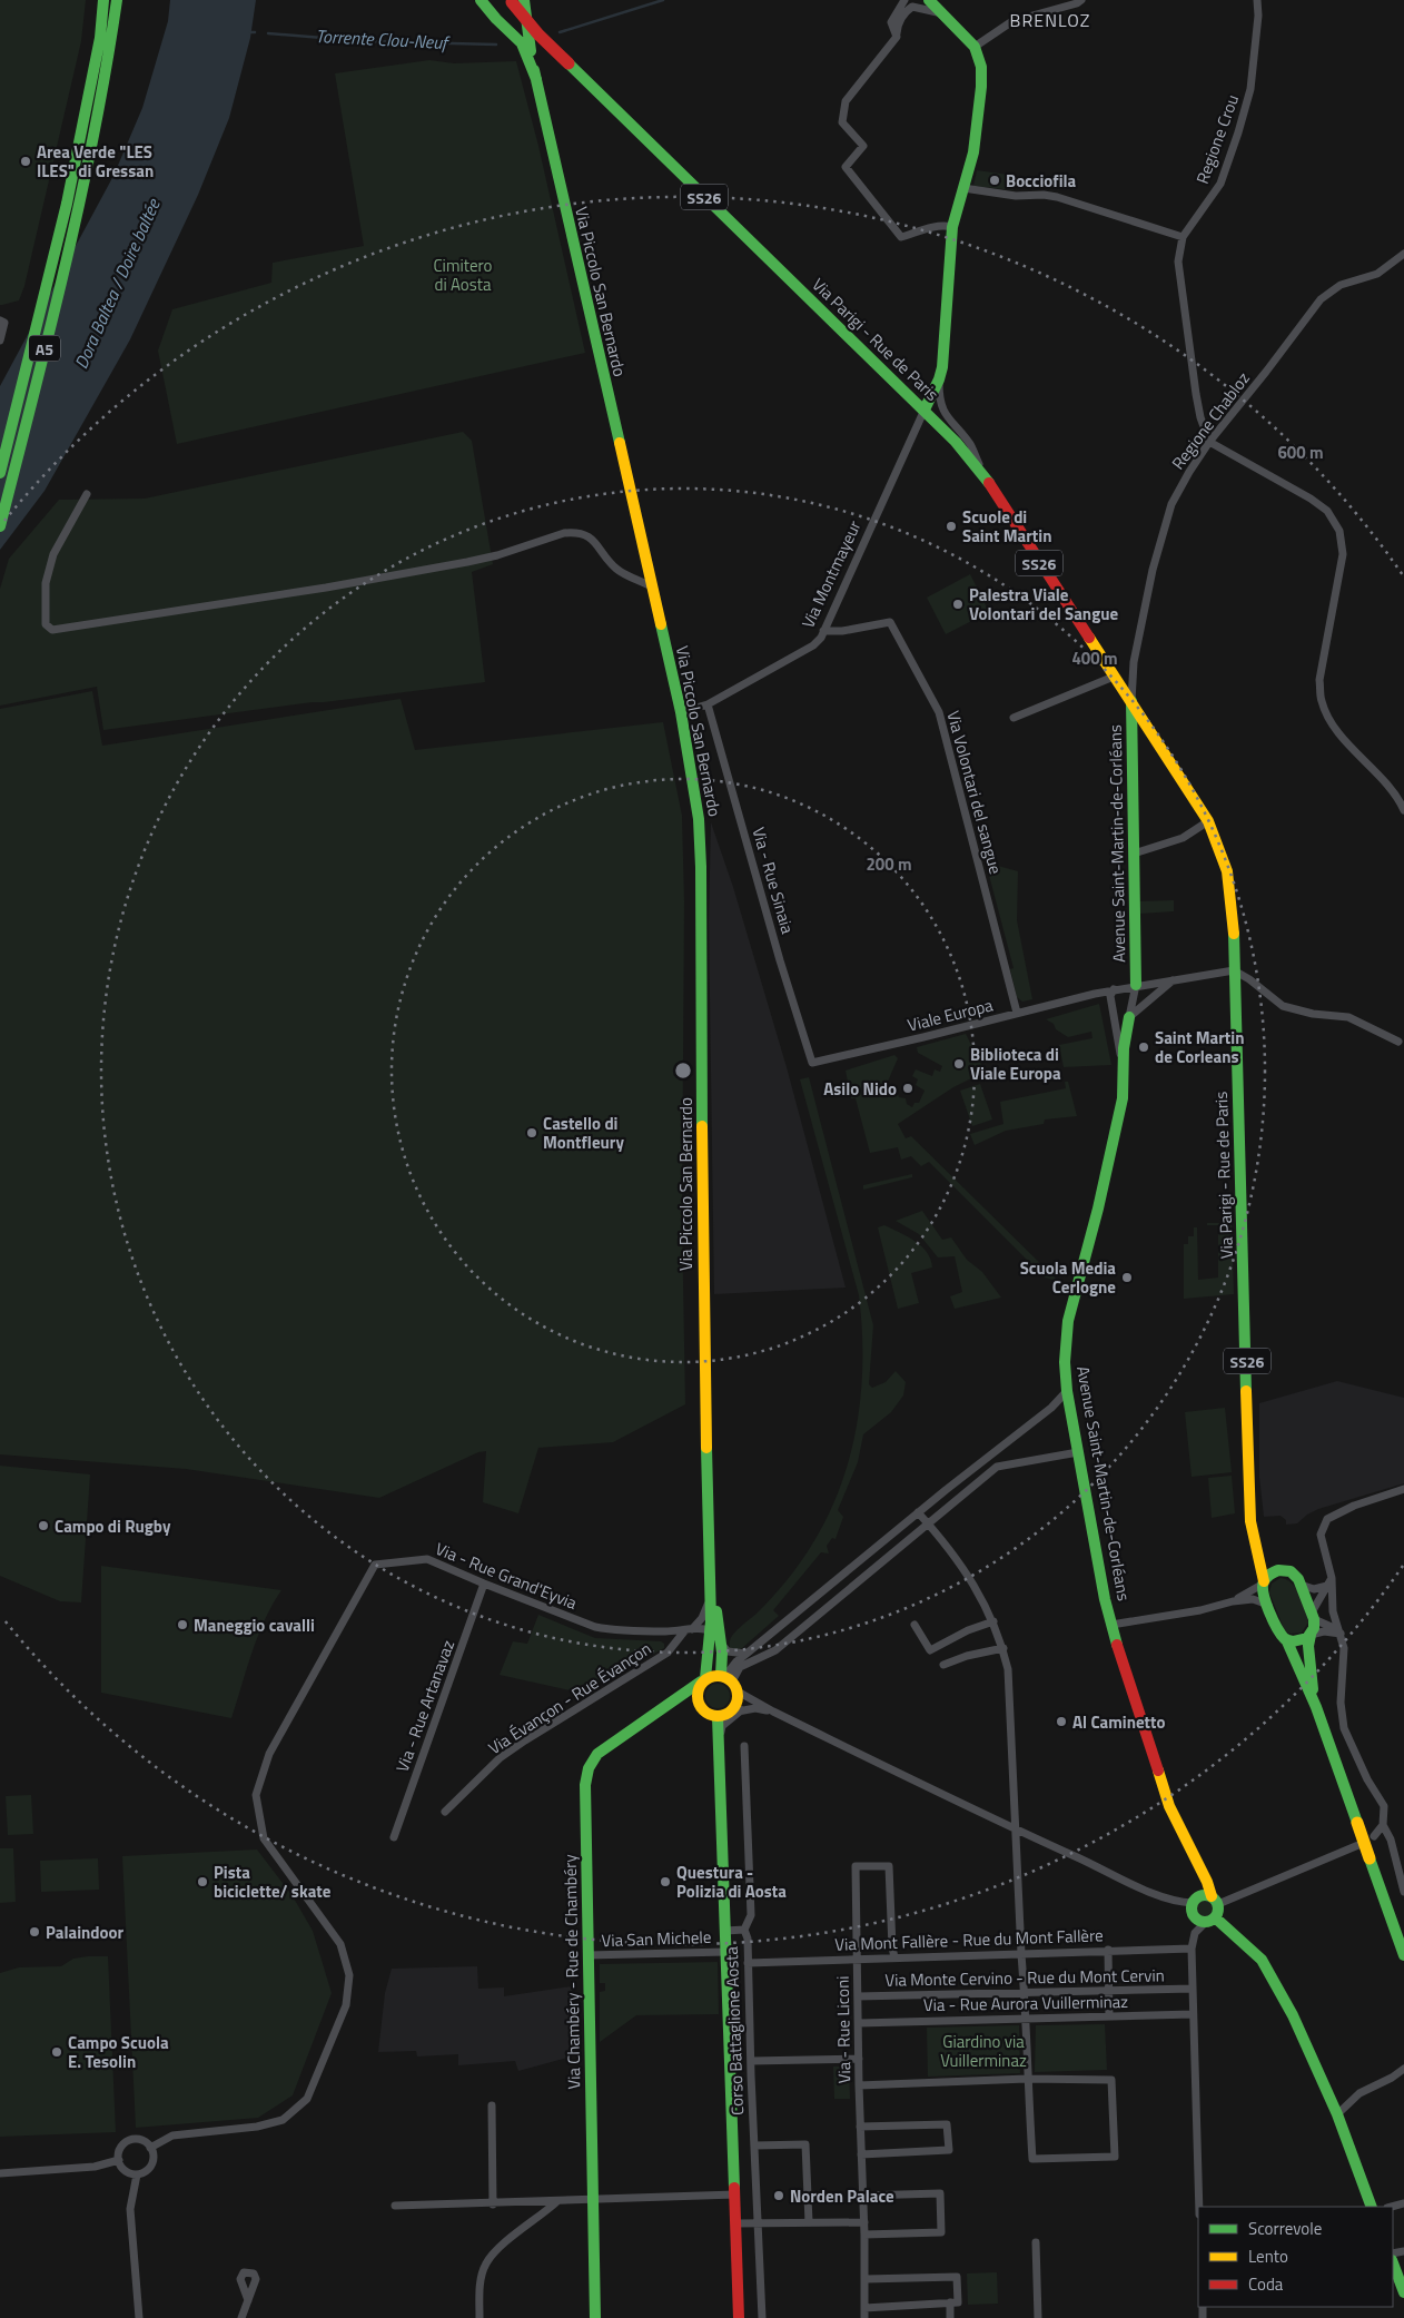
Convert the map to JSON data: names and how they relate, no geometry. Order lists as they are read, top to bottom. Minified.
{"streets":{"main road":["SS26","Via Piccolo San Bernardo","Via Parigi - Rue de Paris","A5","Avenue Saint-Martin-de-Corléans","Via Chambéry - Rue de Chambéry","Corso Battaglione Aosta"],"street":["Regione Crou","Regione Chabloz","Via Montmayeur","Via Volontari del sangue","Via - Rue Sinaia","Viale Europa","Via - Rue Grand'Eyvia","Via Évançon - Rue Évançon","Via - Rue Artanavaz","Via San Michele","Via Mont Fallère - Rue du Mont Fallère","Via Monte Cervino - Rue du Mont Cervin","Via - Rue Aurora Vuillerminaz","Via - Rue Liconi"]},"crossings":[["Regione Crou","Regione Chabloz"],["Via Piccolo San Bernardo","Via Parigi - Rue de Paris"],["Via Piccolo San Bernardo","Via Montmayeur"],["Via Piccolo San Bernardo","Via - Rue Grand'Eyvia"],["Via Piccolo San Bernardo","Via Évançon - Rue Évançon"],["Via Piccolo San Bernardo","Via Chambéry - Rue de Chambéry"],["Via Piccolo San Bernardo","Corso Battaglione Aosta"],["Via Parigi - Rue de Paris","Regione Chabloz"],["Via Parigi - Rue de Paris","Via Montmayeur"],["Via Parigi - Rue de Paris","Avenue Saint-Martin-de-Corléans"],["Via Parigi - Rue de Paris","Viale Europa"],["Regione Chabloz","Avenue Saint-Martin-de-Corléans"],["Via Montmayeur","Via Volontari del sangue"],["Via Montmayeur","Via - Rue Sinaia"],["Via Volontari del sangue","Viale Europa"],["Avenue Saint-Martin-de-Corléans","Viale Europa"],["Via - Rue Sinaia","Viale Europa"],["Via - Rue Grand'Eyvia","Via Évançon - Rue Évançon"],["Via - Rue Grand'Eyvia","Via - Rue Artanavaz"],["Via San Michele","Via Chambéry - Rue de Chambéry"],["Via San Michele","Corso Battaglione Aosta"],["Via Mont Fallère - Rue du Mont Fallère","Via - Rue Liconi"],["Via Mont Fallère - Rue du Mont Fallère","Corso Battaglione Aosta"],["Via Chambéry - Rue de Chambéry","Corso Battaglione Aosta"],["Via Monte Cervino - Rue du Mont Cervin","Via - Rue Liconi"],["Via - Rue Aurora Vuillerminaz","Via - Rue Liconi"]],"districts":["BRENLOZ"],"water":["Torrente Clou-Neuf","Dora Baltea / Doire baltée"],"parks":["Cimitero di Aosta","Giardino via Vuillerminaz"],"places":["Area Verde \"LES ILES\" di Gressan","Bocciofila","Scuole di Saint Martin","Palestra Viale Volontari del Sangue","Saint Martin de Corleans","Biblioteca di Viale Europa","Asilo Nido","Castello di Montfleury","Scuola Media Cerlogne","Campo di Rugby","Maneggio cavalli","Al Caminetto","Pista biciclette/ skate","Questura - Polizia di Aosta","Palaindoor","Campo Scuola E. Tesolin","Norden Palace"],"legend":["Scorrevole","Lento","Coda"],"rings":["600 m","400 m","200 m"]}
